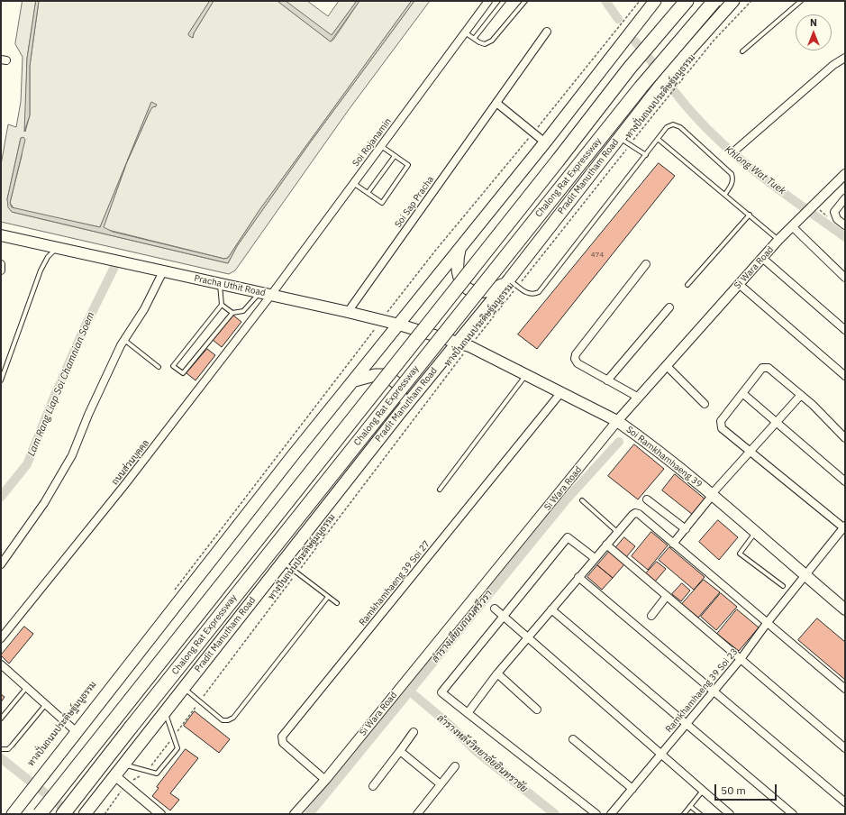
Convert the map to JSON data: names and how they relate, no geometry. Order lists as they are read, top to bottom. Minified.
{"streets":{"highway":["Chalong Rat Expressway"],"main road":["Pradit Manutham Road","Pracha Uthit Road","Soi Ramkhamhaeng 39"],"street":["Soi Rojanamin","Soi Sap Pracha","Si Wara Road","ถนนส่วนบุคคล","Ramkhamhaeng 39 Soi 27","Ramkhamhaeng 39 Soi 23"],"path":["ทางปั่นถนนประดิษฐ์มนูธรรม"]},"crossings":[["ทางปั่นถนนประดิษฐ์มนูธรรม","Pradit Manutham Road"],["ทางปั่นถนนประดิษฐ์มนูธรรม","Soi Ramkhamhaeng 39"],["Soi Rojanamin","Pracha Uthit Road"],["Soi Rojanamin","ถนนส่วนบุคคล"],["Pradit Manutham Road","Pracha Uthit Road"],["Pradit Manutham Road","Soi Ramkhamhaeng 39"],["Soi Sap Pracha","Pracha Uthit Road"],["Si Wara Road","Soi Ramkhamhaeng 39"],["Si Wara Road","Ramkhamhaeng 39 Soi 27"],["Pracha Uthit Road","Soi Ramkhamhaeng 39"],["Pracha Uthit Road","ถนนส่วนบุคคล"],["Soi Ramkhamhaeng 39","Ramkhamhaeng 39 Soi 27"],["Soi Ramkhamhaeng 39","Ramkhamhaeng 39 Soi 23"]],"water":["Khlong Wat Tuek","Lam Rang Liap Soi Chamnian Soem","ลำรางเลียบถนนศรีวรา","ลำรางหลังวิทยาลัยอินทราชัย"],"house_numbers":["474"],"scale_bar":"50 m","north":"top"}
